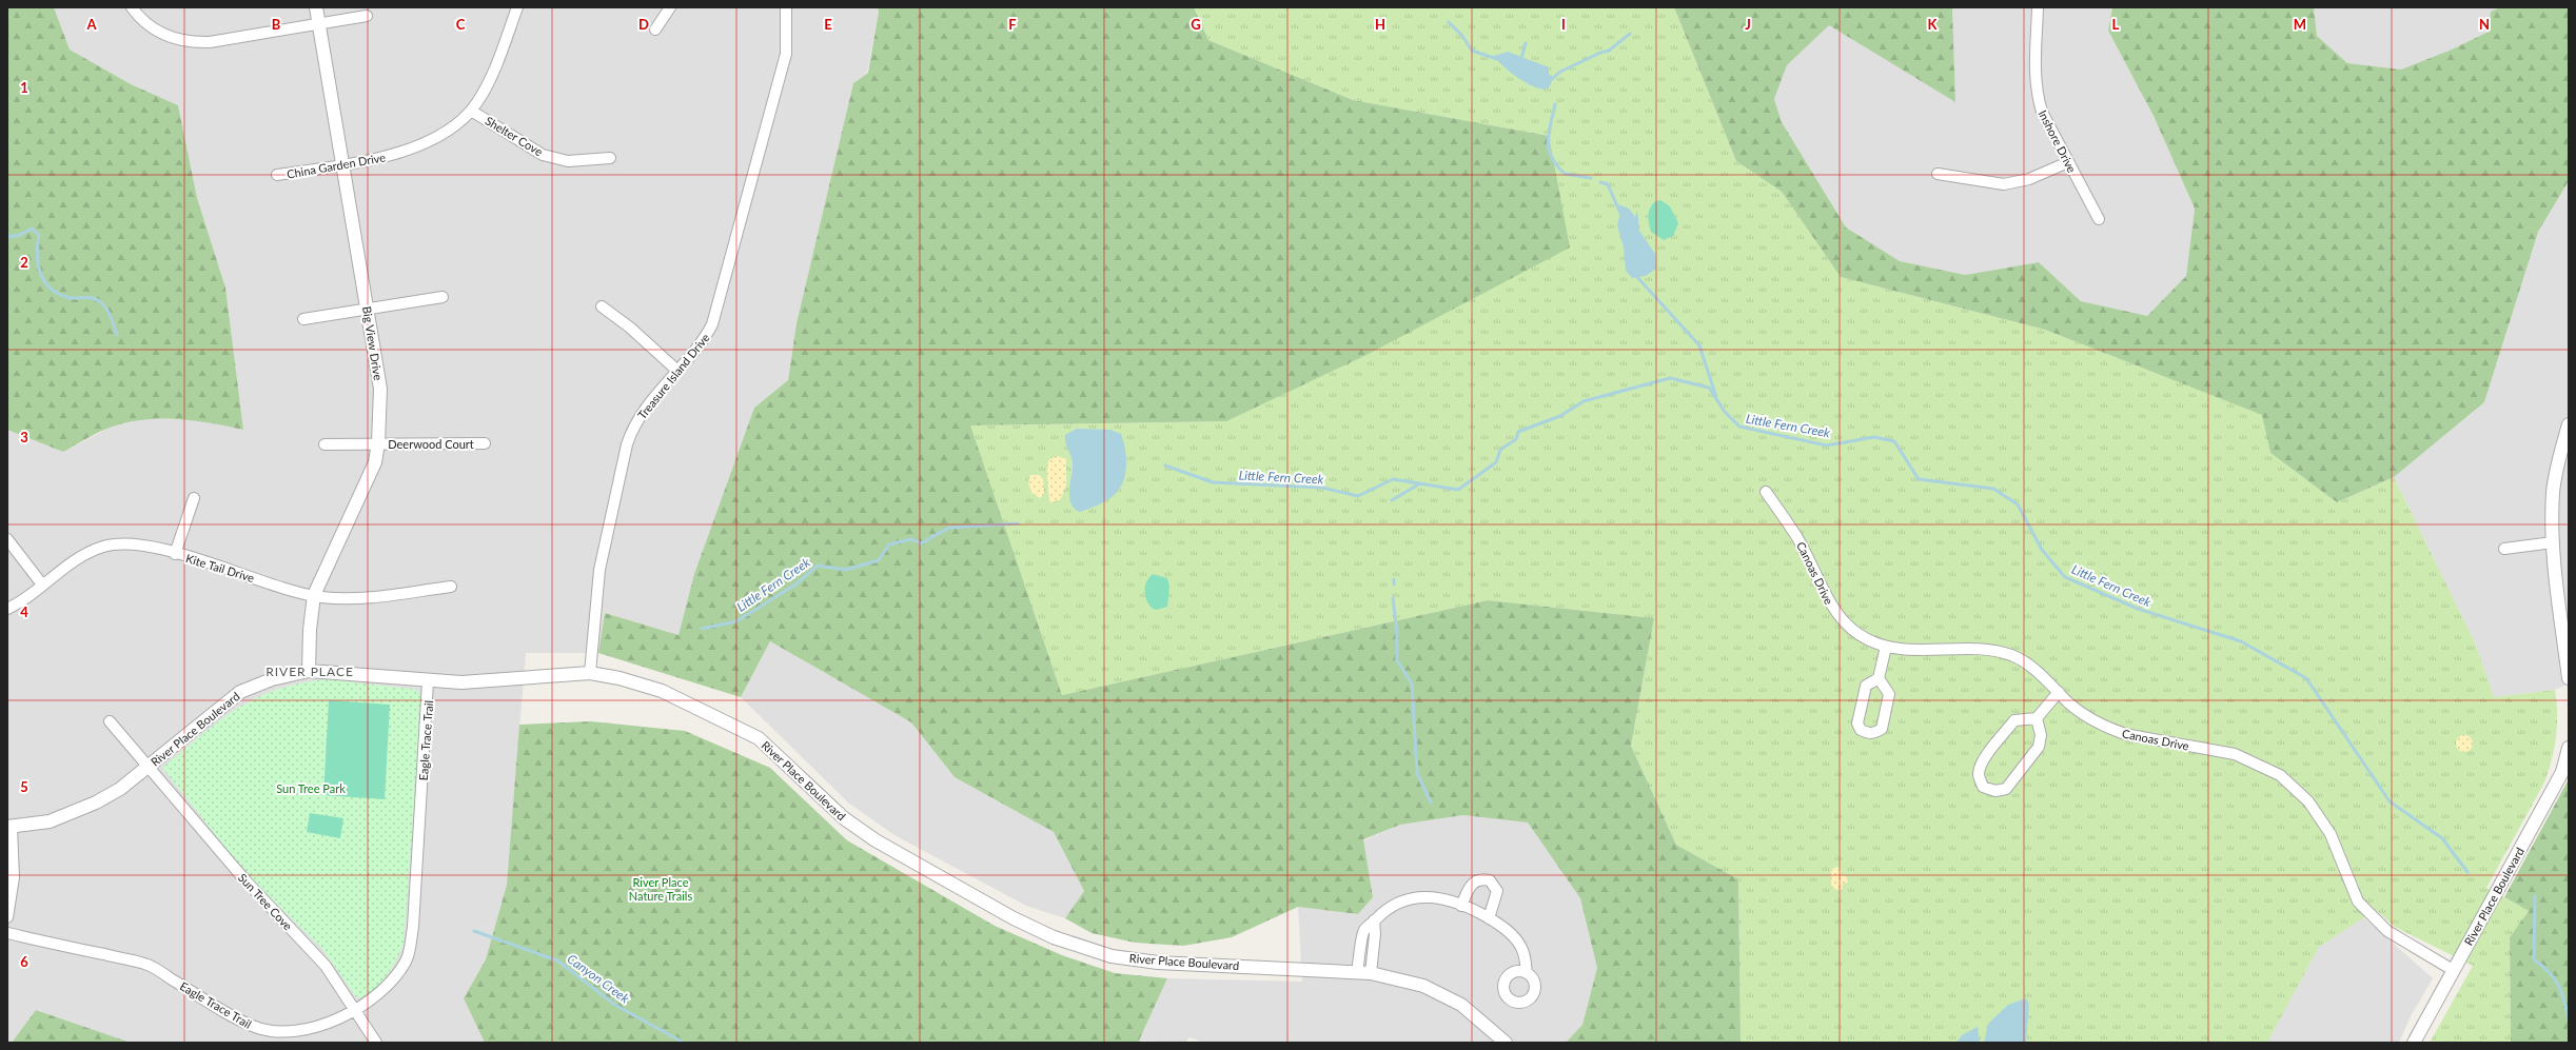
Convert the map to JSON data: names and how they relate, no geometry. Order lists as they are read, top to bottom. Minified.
{"streets":{"street":["Shelter Cove","Inshore Drive","China Garden Drive","Big View Drive","Treasure Island Drive","Deerwood Court","Kite Tail Drive","Canoas Drive","River Place Boulevard","Eagle Trace Trail","Sun Tree Cove"]},"crossings":[["Shelter Cove","China Garden Drive"],["China Garden Drive","Big View Drive"],["Big View Drive","Deerwood Court"],["Big View Drive","Kite Tail Drive"],["Big View Drive","River Place Boulevard"],["Treasure Island Drive","River Place Boulevard"],["Canoas Drive","River Place Boulevard"],["River Place Boulevard","Eagle Trace Trail"],["River Place Boulevard","Sun Tree Cove"],["Eagle Trace Trail","Sun Tree Cove"]],"districts":["RIVER PLACE"],"water":["Little Fern Creek","Canyon Creek"],"parks":["Sun Tree Park","River Place Nature Trails"],"grid":{"columns":["A","B","C","D","E","F","G","H","I","J","K","L","M","N"],"rows":["1","2","3","4","5","6"]}}
